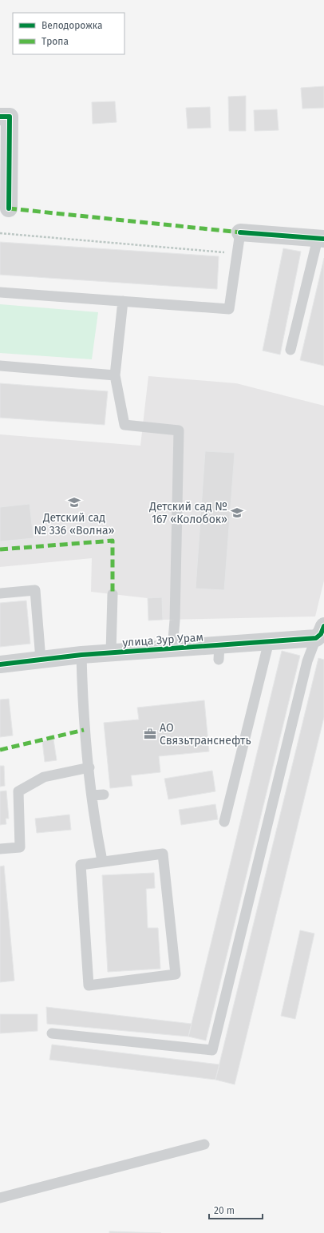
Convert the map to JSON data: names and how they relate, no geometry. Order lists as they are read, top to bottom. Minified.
{"streets":{"street":["улица Зур Урам"]},"places":{"school or university":["Детский сад № 336 «Волна»","Детский сад № 167 «Колобок»"],"office":["АО Связьтранснефть"]},"legend":["Велодорожка","Тропа"],"scale_bar":"20 m"}
